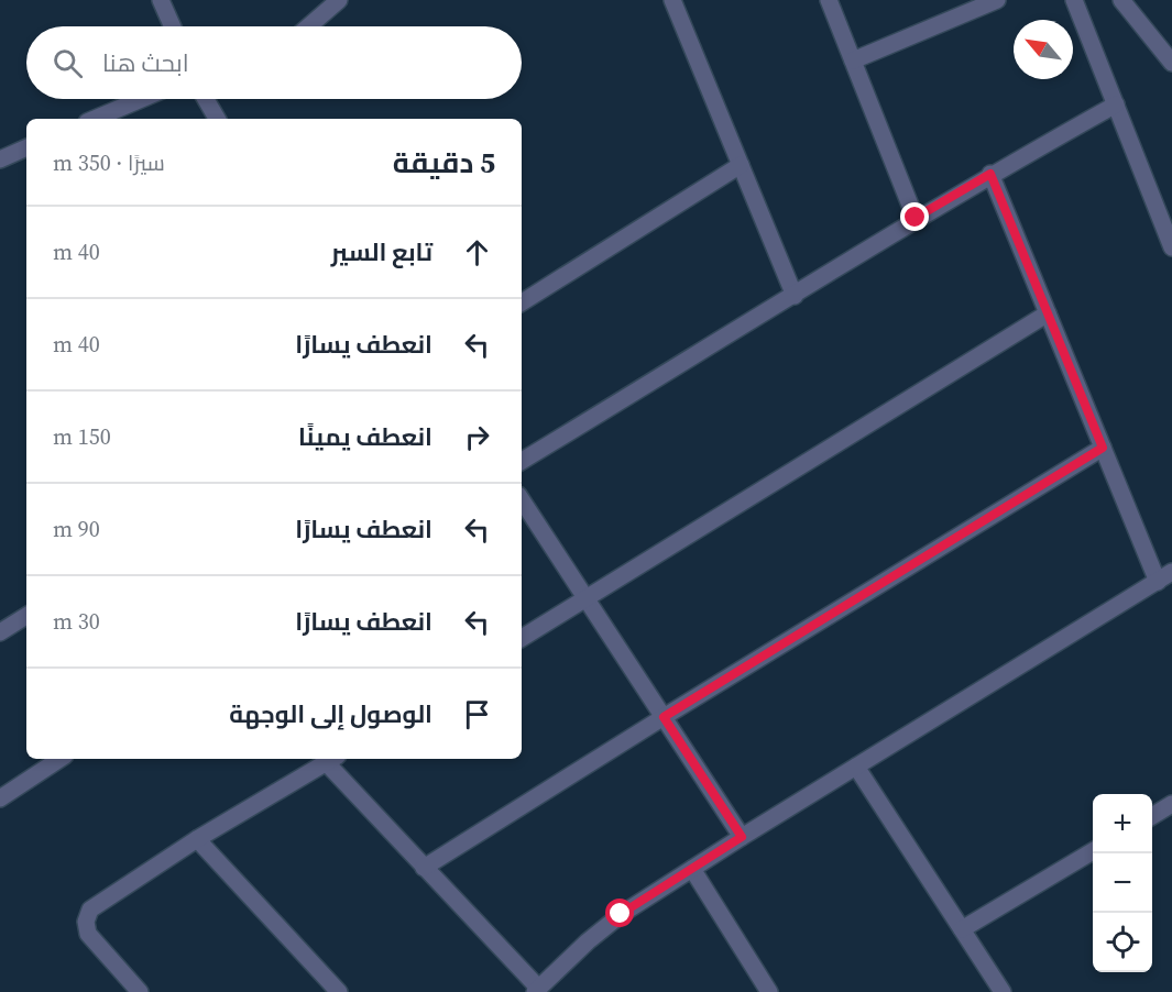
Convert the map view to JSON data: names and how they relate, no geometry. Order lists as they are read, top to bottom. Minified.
{"north":"top left","page":{"search":"ابحث هنا","heading":["5 دقيقة","سيرًا · 350 m"],"list":[["تابع السير","40 m"],["انعطف يسارًا","40 m"],["انعطف يمينًا","150 m"],["انعطف يسارًا","90 m"],["انعطف يسارًا","30 m"],"الوصول إلى الوجهة"],"map_buttons":["+","−"]}}
